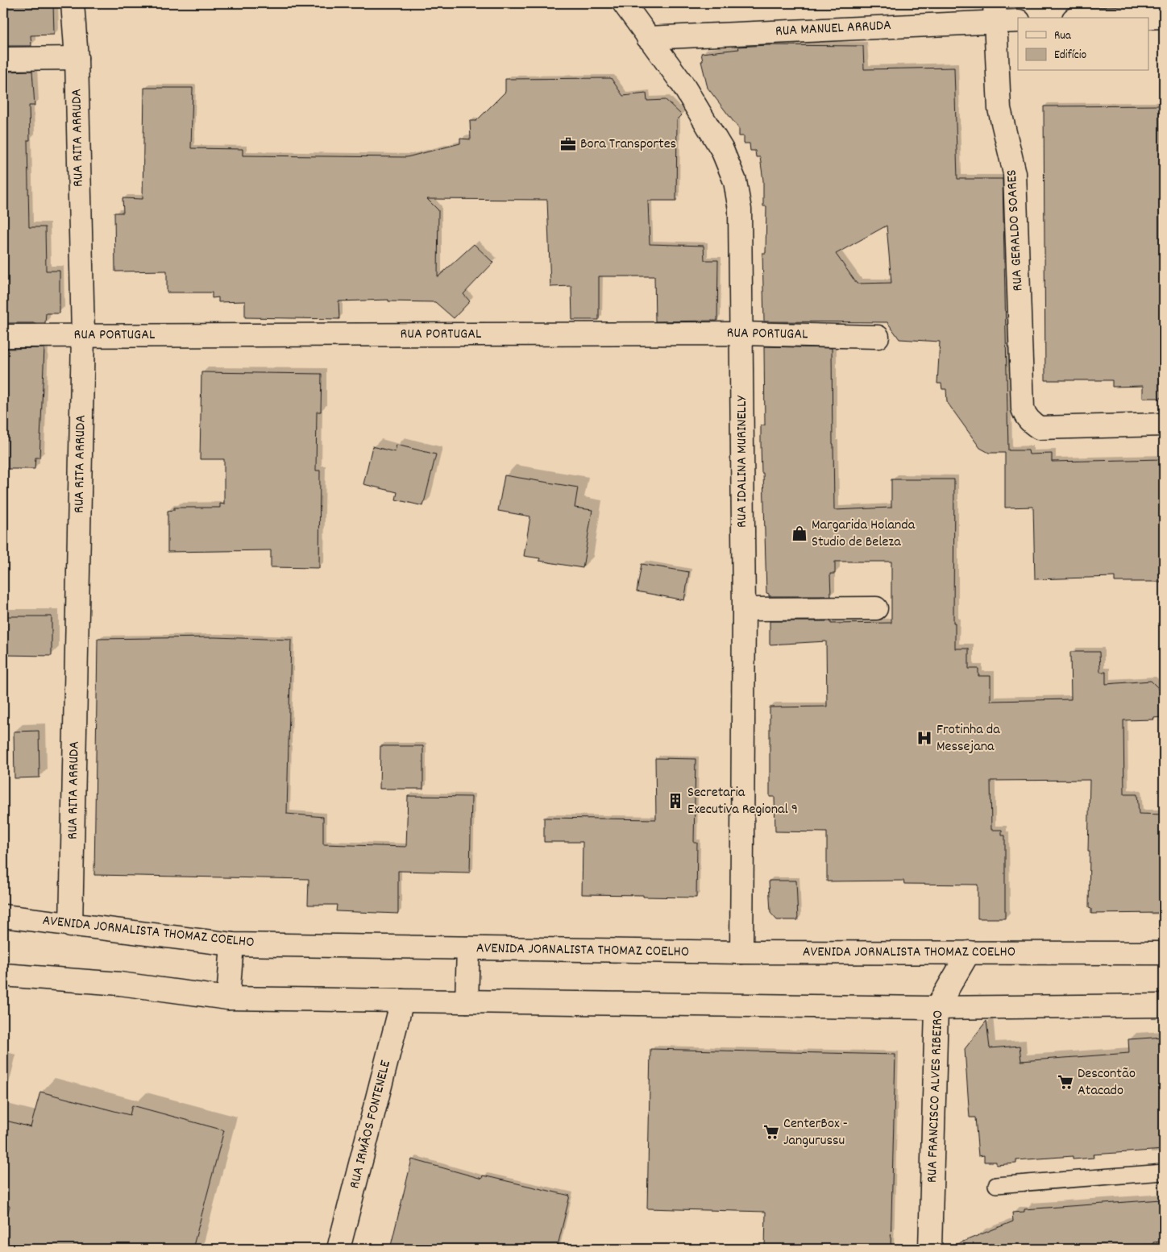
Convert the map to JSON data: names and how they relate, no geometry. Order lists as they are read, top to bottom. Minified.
{"streets":{"street":["RUA MANUEL ARRUDA","RUA RITA ARRUDA","RUA GERALDO SOARES","RUA PORTUGAL","RUA IDALINA MURINELLY","AVENIDA JORNALISTA THOMAZ COELHO","RUA FRANCISCO ALVES RIBEIRO","RUA IRMÃOS FONTENELE"]},"crossings":[["RUA MANUEL ARRUDA","RUA GERALDO SOARES"],["RUA MANUEL ARRUDA","RUA IDALINA MURINELLY"],["RUA RITA ARRUDA","RUA PORTUGAL"],["RUA RITA ARRUDA","AVENIDA JORNALISTA THOMAZ COELHO"],["RUA PORTUGAL","RUA IDALINA MURINELLY"],["RUA IDALINA MURINELLY","AVENIDA JORNALISTA THOMAZ COELHO"],["AVENIDA JORNALISTA THOMAZ COELHO","RUA FRANCISCO ALVES RIBEIRO"]],"places":{"office":["Bora Transportes"],"shop":["Margarida Holanda Studio de Beleza"],"hospital":["Frotinha da Messejana"],"building":["Secretaria Executiva Regional 9"],"supermarket":["Descontão Atacado","CenterBox - Jangurussu"]},"legend":["Rua","Edifício"]}
